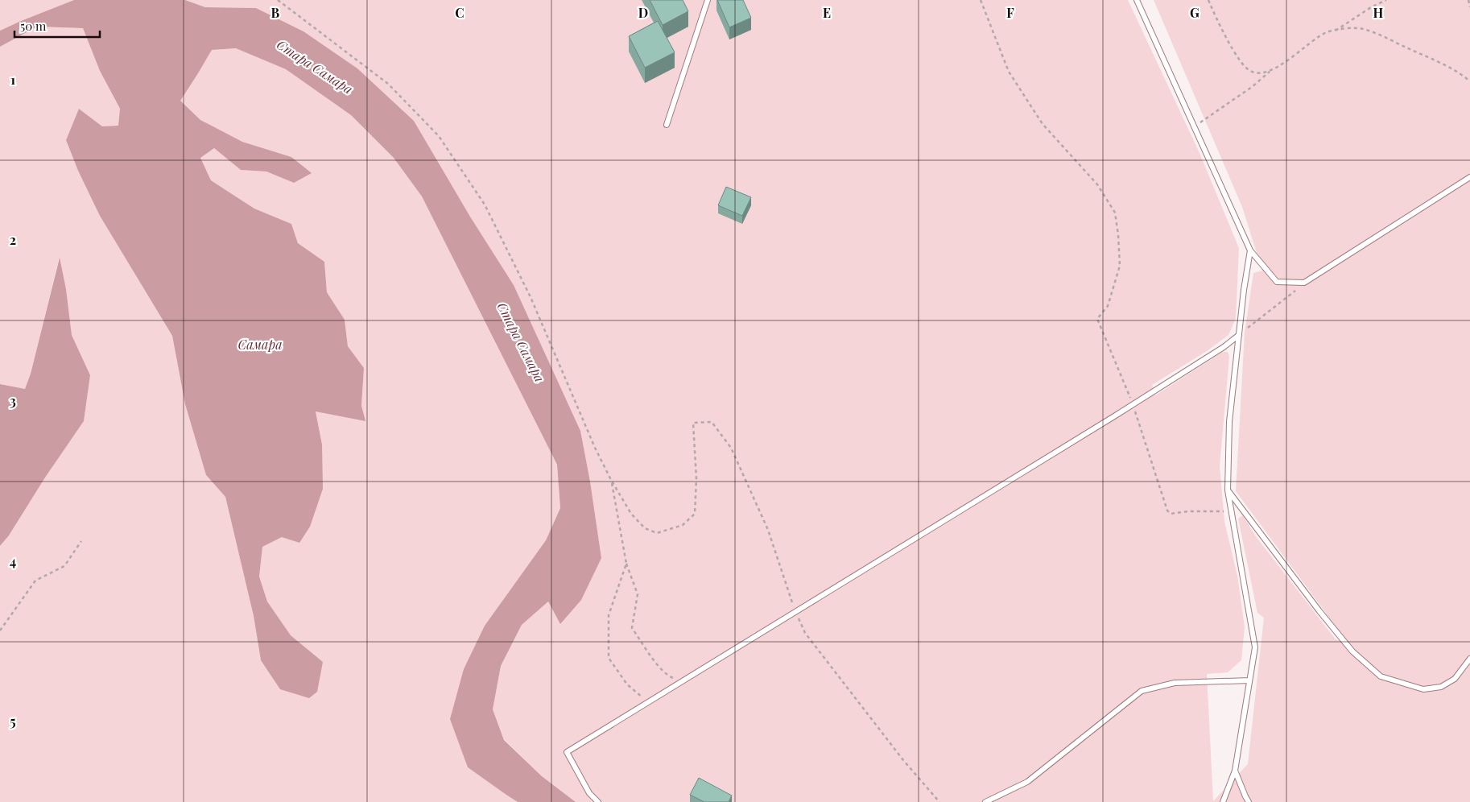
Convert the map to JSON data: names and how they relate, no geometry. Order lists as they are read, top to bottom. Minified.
{"water":["Стара Самара","Самара"],"scale_bar":"50 m","grid":{"columns":["B","C","D","E","F","G","H"],"rows":["1","2","3","4","5"]}}
